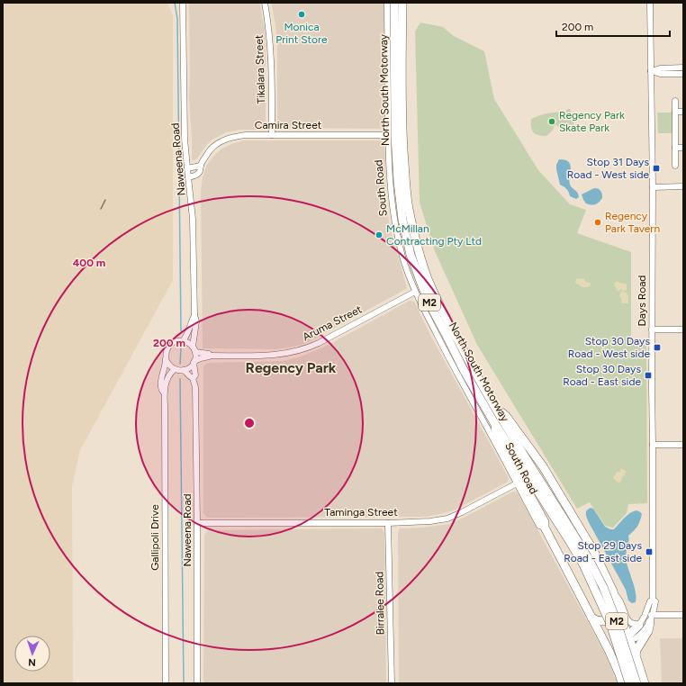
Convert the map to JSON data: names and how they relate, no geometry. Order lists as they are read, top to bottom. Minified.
{"streets":{"highway":["North South Motorway","South Road","M2"],"street":["Tikalara Street","Camira Street","Naweena Road","Days Road","Aruma Street","Taminga Street","Gallipoli Drive","Birralee Road"]},"crossings":[["Tikalara Street","Camira Street"],["North South Motorway","South Road"],["Camira Street","Naweena Road"],["Camira Street","South Road"],["Naweena Road","Aruma Street"],["Naweena Road","Taminga Street"],["Naweena Road","Gallipoli Drive"],["South Road","Aruma Street"],["South Road","Taminga Street"],["Aruma Street","Gallipoli Drive"],["Taminga Street","Birralee Road"]],"districts":["Regency Park"],"places":{"other":["Monica Print Store","Regency Park Skate Park","Regency Park Tavern","McMillan Contracting Pty Ltd"],"transit":["Stop 31 Days Road - West side","Stop 30 Days Road - West side","Stop 30 Days Road - East side","Stop 29 Days Road - East side"]},"scale_bar":"200 m","north":"bottom","rings":["400 m","200 m"]}
